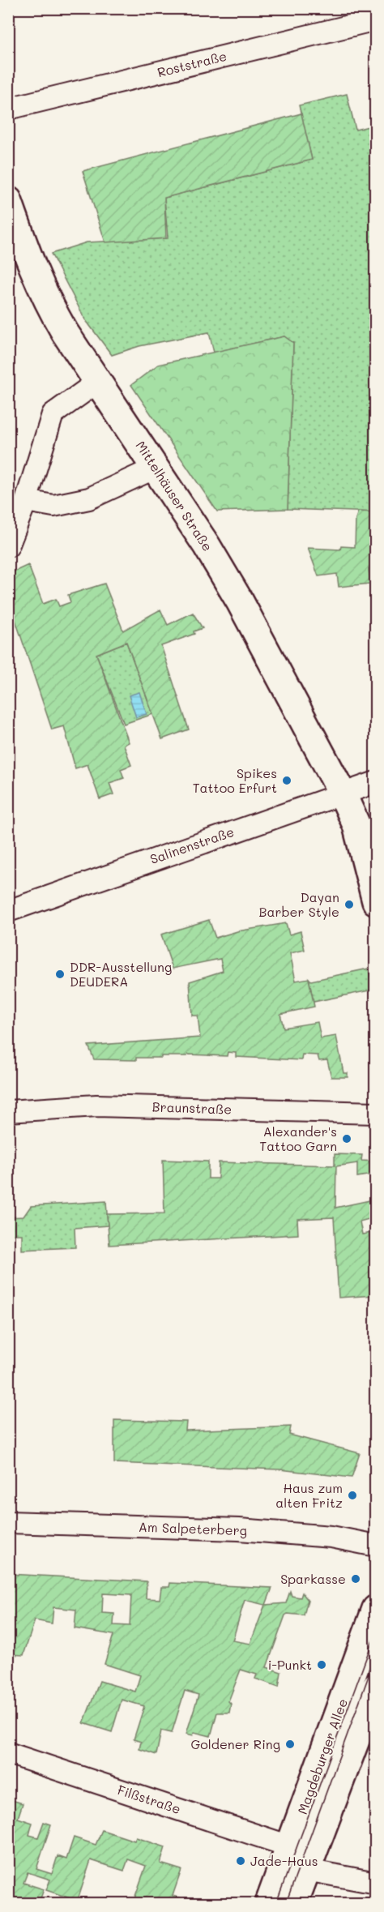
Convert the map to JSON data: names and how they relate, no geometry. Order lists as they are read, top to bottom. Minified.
{"streets":{"main road":["Mittelhäuser Straße","Magdeburger Allee"],"street":["Roststraße","Salinenstraße","Braunstraße","Am Salpeterberg","Filßstraße"]},"crossings":[["Mittelhäuser Straße","Salinenstraße"],["Magdeburger Allee","Filßstraße"]],"places":["Spikes Tattoo Erfurt","Dayan Barber Style","DDR-Ausstellung DEUDERA","Alexander's Tattoo Garn","Haus zum alten Fritz","Sparkasse","i-Punkt","Goldener Ring","Jade-Haus"]}
